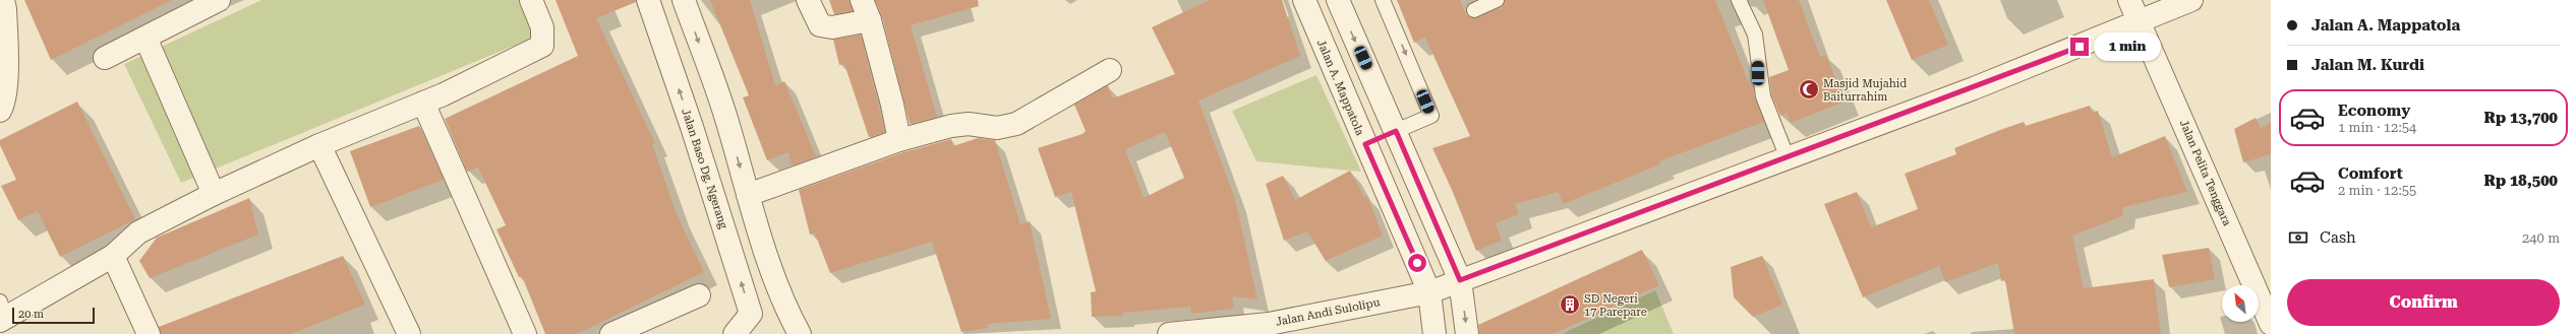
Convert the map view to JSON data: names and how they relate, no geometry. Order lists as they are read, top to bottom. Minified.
{"streets":{"street":["Jalan A. Mappatola","Jalan Baso Dg. Ngerang","Jalan Pelita Tenggara","Jalan Andi Sulolipu"]},"crossings":[["Jalan A. Mappatola","Jalan Andi Sulolipu"],["Jalan Pelita Tenggara","Jalan Andi Sulolipu"]],"places":{"mosque":["Masjid Mujahid Baiturrahim"],"building":["SD Negeri 17 Parepare"]},"scale_bar":"20 m","north":"top left","page":{"banner":["Jalan A. Mappatola","Jalan M. Kurdi"],"bubble":"1 min","list":[{"name":"Economy","note":"1 min · 12:54","value":"Rp 13,700"},{"name":"Comfort","note":"2 min · 12:55","value":"Rp 18,500"}],"pay":["Cash","240 m"],"buttons":"Confirm","scale":"20 m"}}
